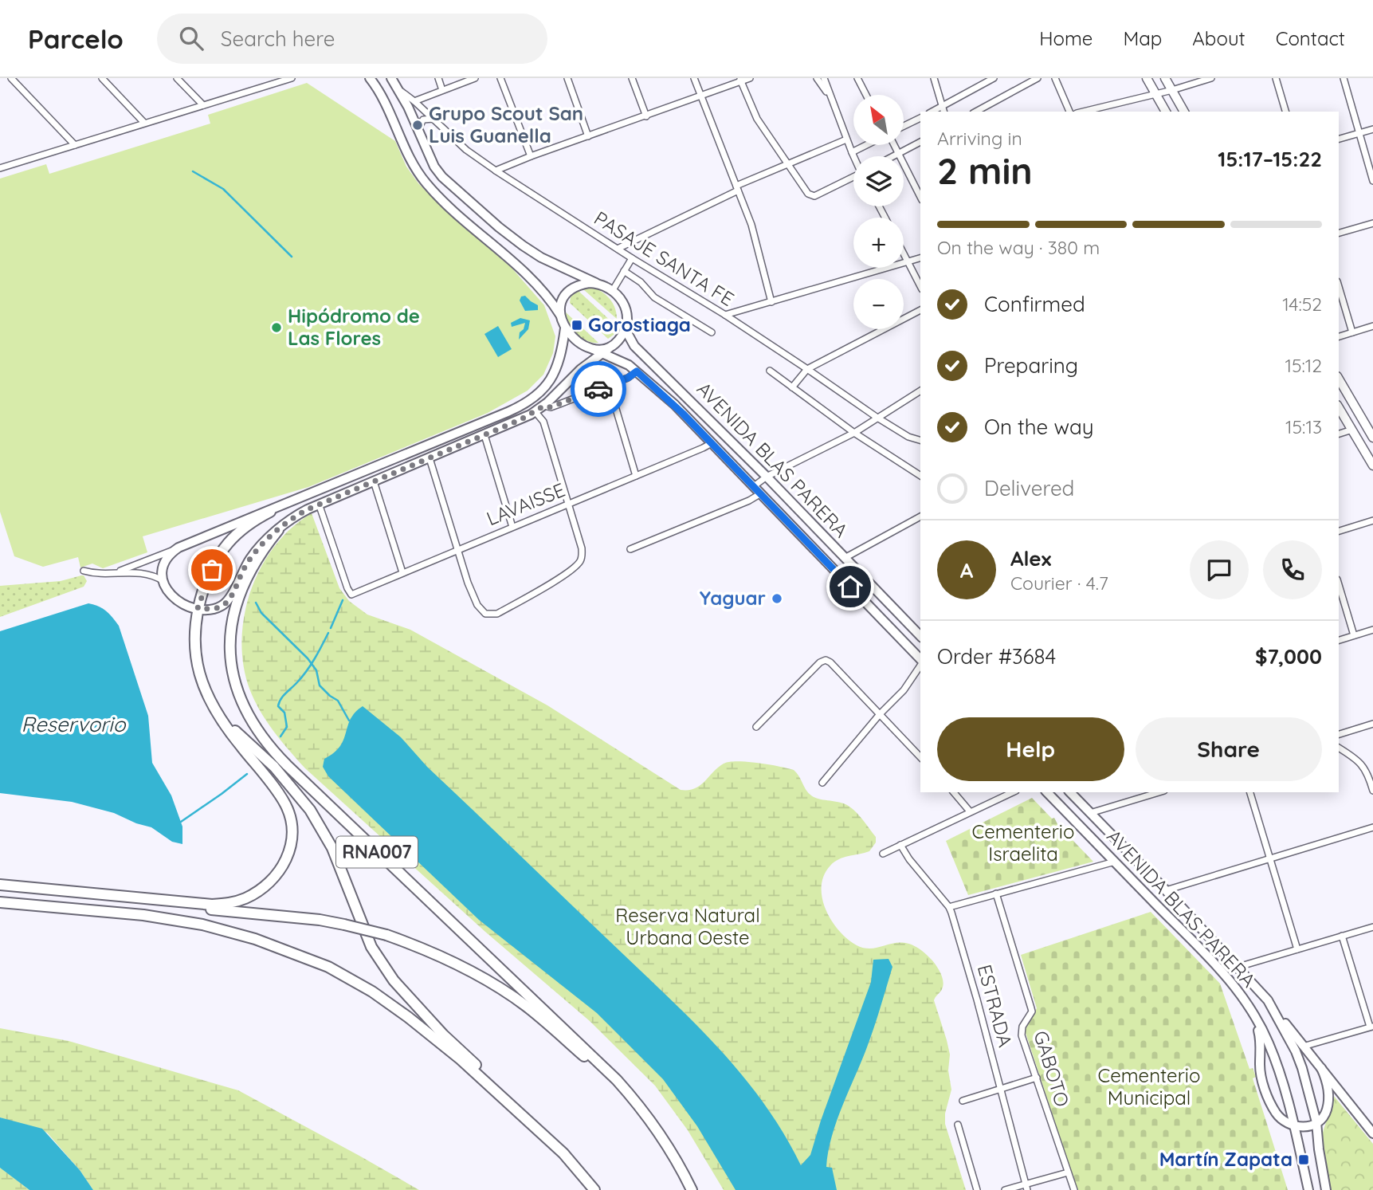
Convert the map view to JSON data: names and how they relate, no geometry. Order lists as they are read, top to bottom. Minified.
{"streets":{"highway":["RNA007"],"main road":["AVENIDA BLAS PARERA"],"street":["PASAJE SANTA FE","LAVAISSE","ESTRADA","GABOTO"]},"crossings":[["AVENIDA BLAS PARERA","LAVAISSE"]],"water":["Reservorio"],"parks":["Cementerio Israelita","Reserva Natural Urbana Oeste","Cementerio Municipal"],"places":{"other":["Grupo Scout San Luis Guanella","Hipódromo de Las Flores","Yaguar"],"transit":["Gorostiaga","Martín Zapata"]},"north":"top left","page":{"header":"Parcelo","search":"Search here","nav":["Home","Map","About","Contact"],"map_buttons":["+","−"],"heading":["2 min","Arriving in","15:17–15:22"],"panel":["Alex","Courier · 4.7","Order #3684","$7,000"],"bar":"On the way · 380 m","list":[["Confirmed","14:52"],["Preparing","15:12"],["On the way","15:13"],"Delivered"],"round":"A","buttons":["Help","Share"]}}
